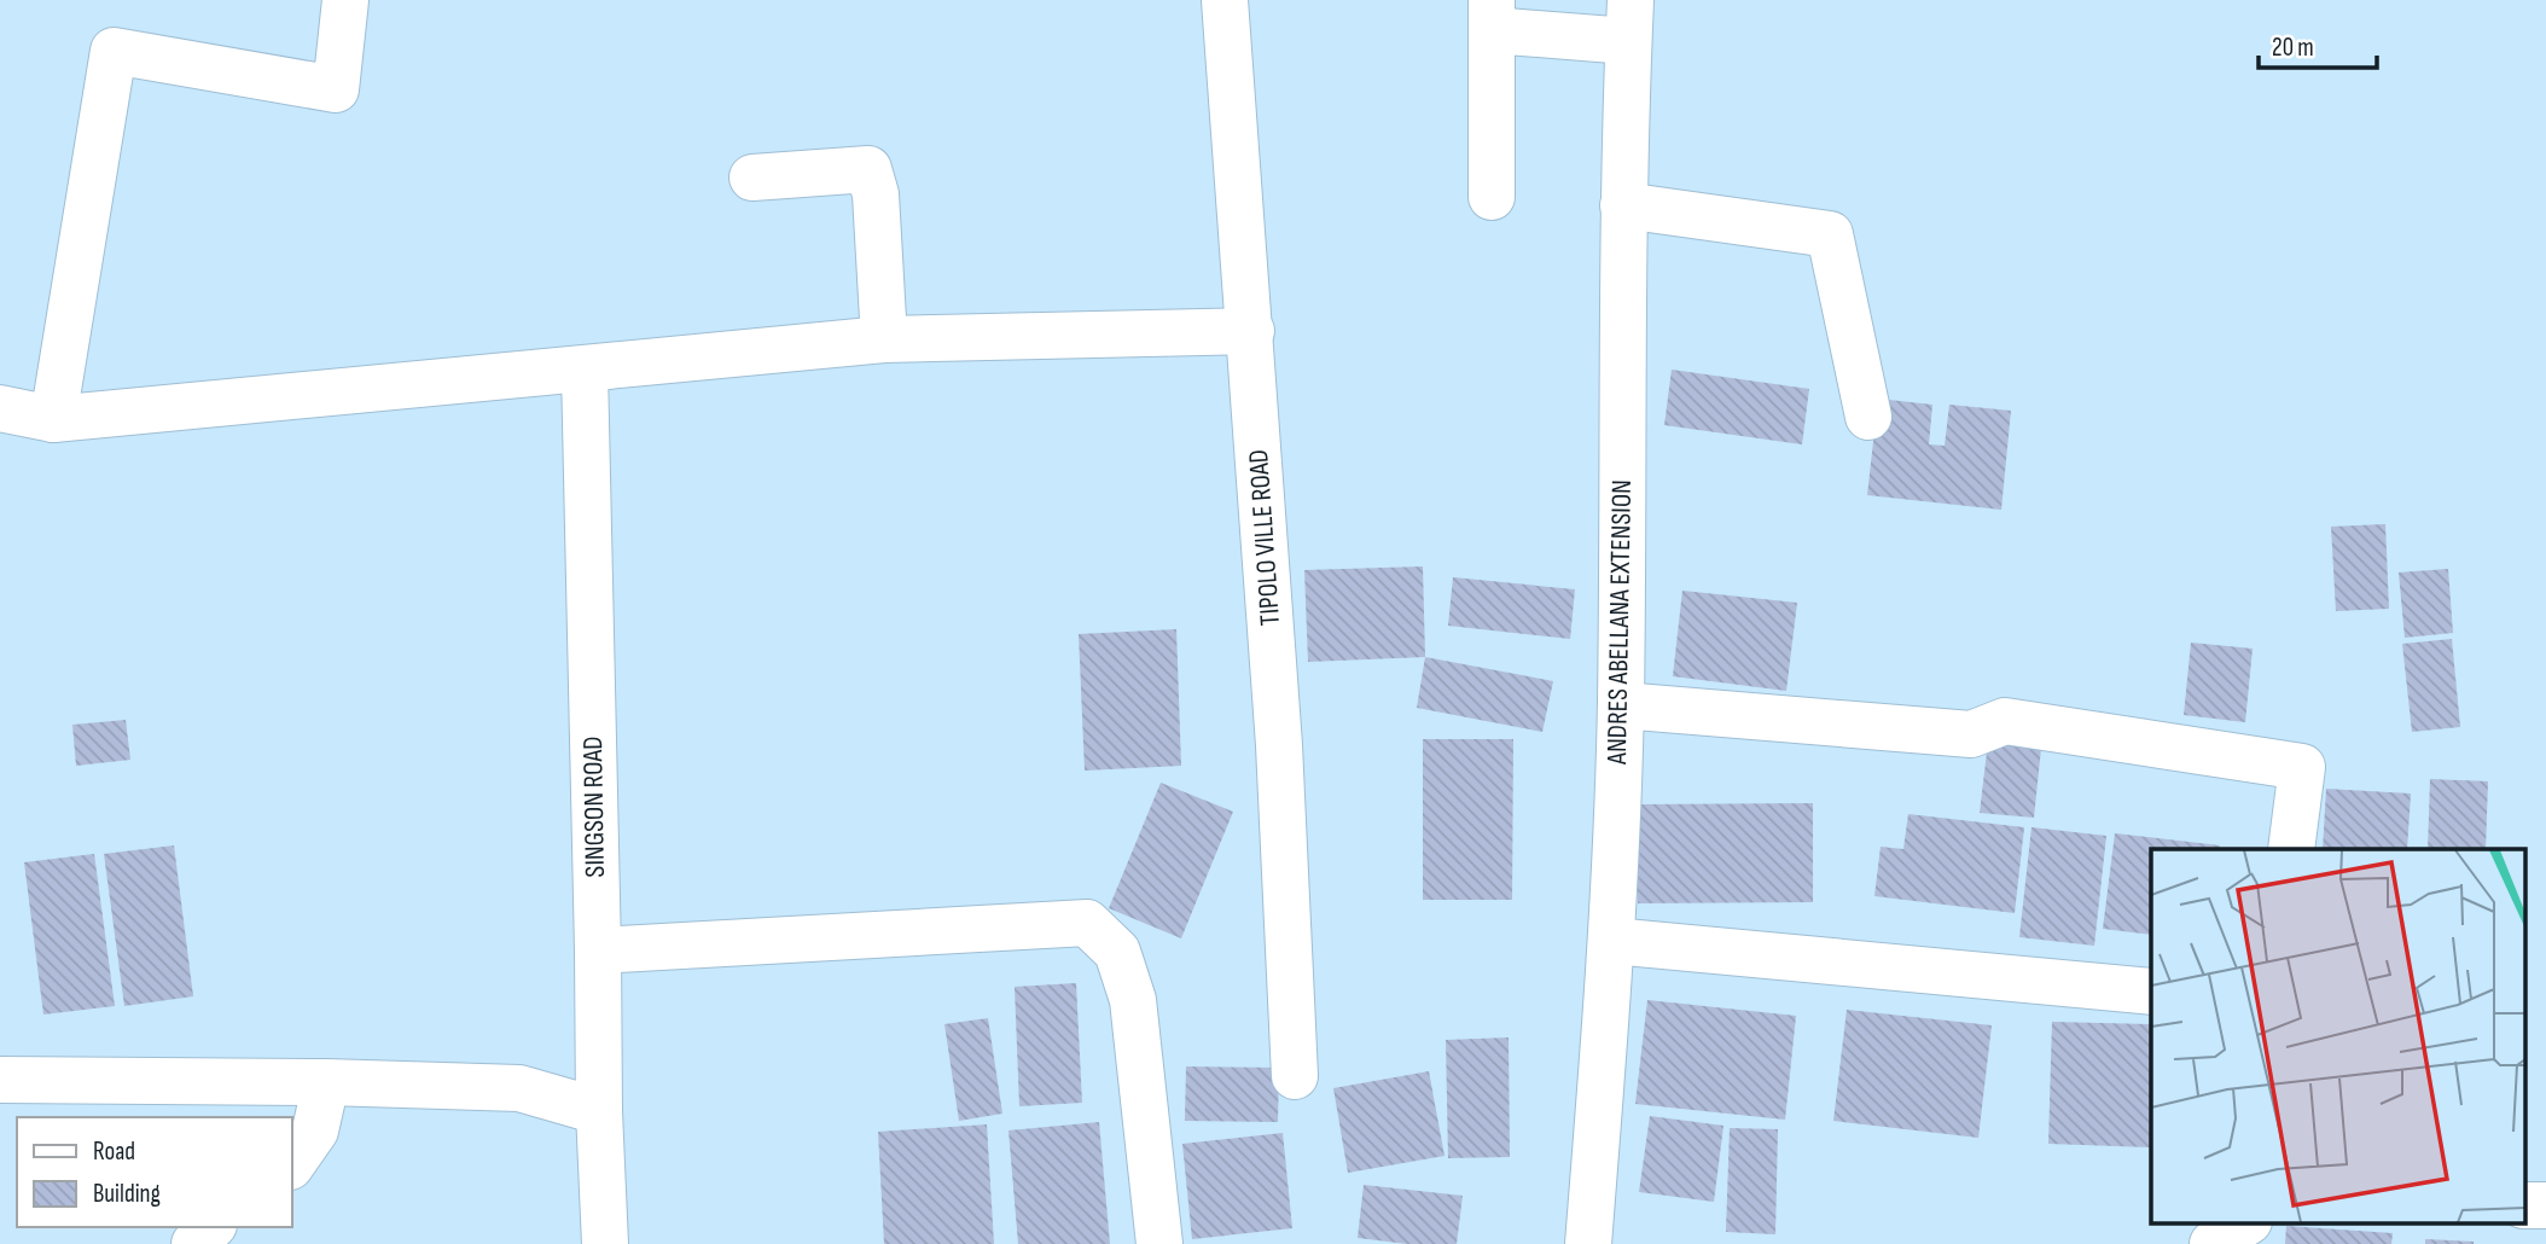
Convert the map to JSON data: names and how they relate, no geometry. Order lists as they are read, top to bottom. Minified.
{"streets":{"street":["TIPOLO VILLE ROAD","ANDRES ABELLANA EXTENSION","SINGSON ROAD"]},"legend":["Road","Building"],"scale_bar":"20 m"}
